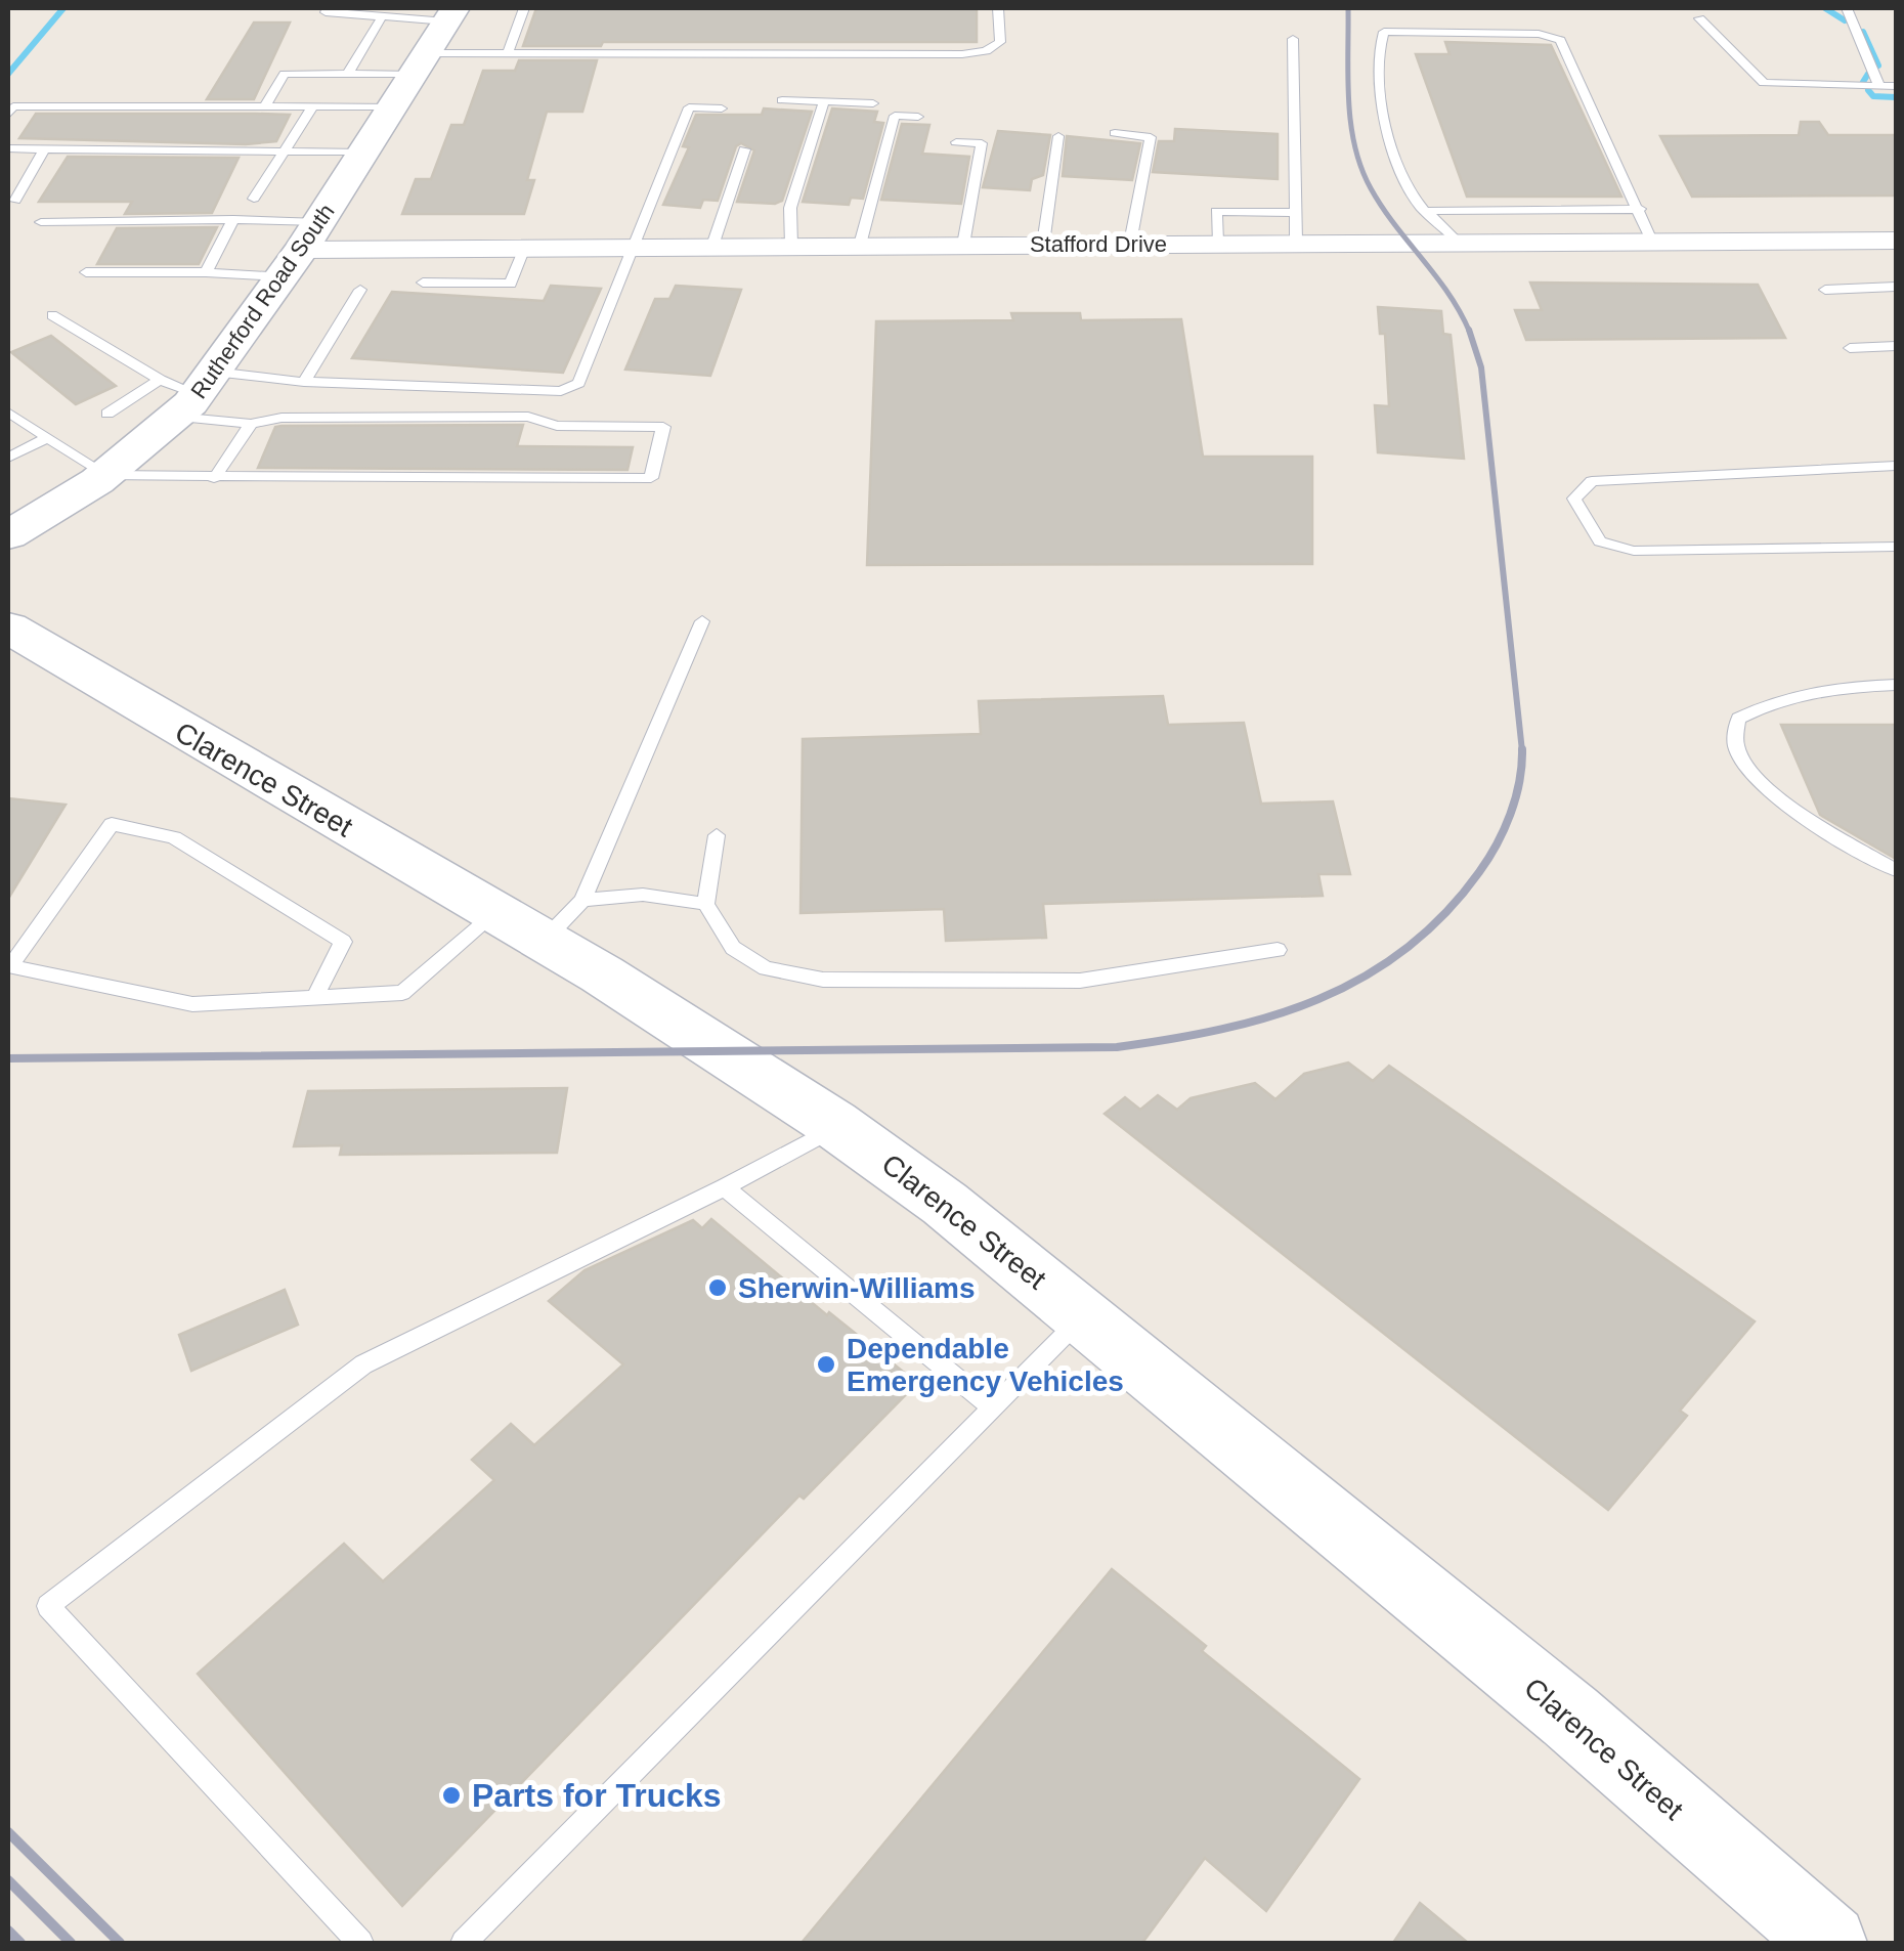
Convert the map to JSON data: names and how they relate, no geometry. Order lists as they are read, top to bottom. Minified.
{"streets":{"street":["Stafford Drive","Rutherford Road South","Clarence Street"]},"crossings":[["Stafford Drive","Rutherford Road South"]],"places":["Sherwin-Williams","Dependable Emergency Vehicles","Parts for Trucks"]}
